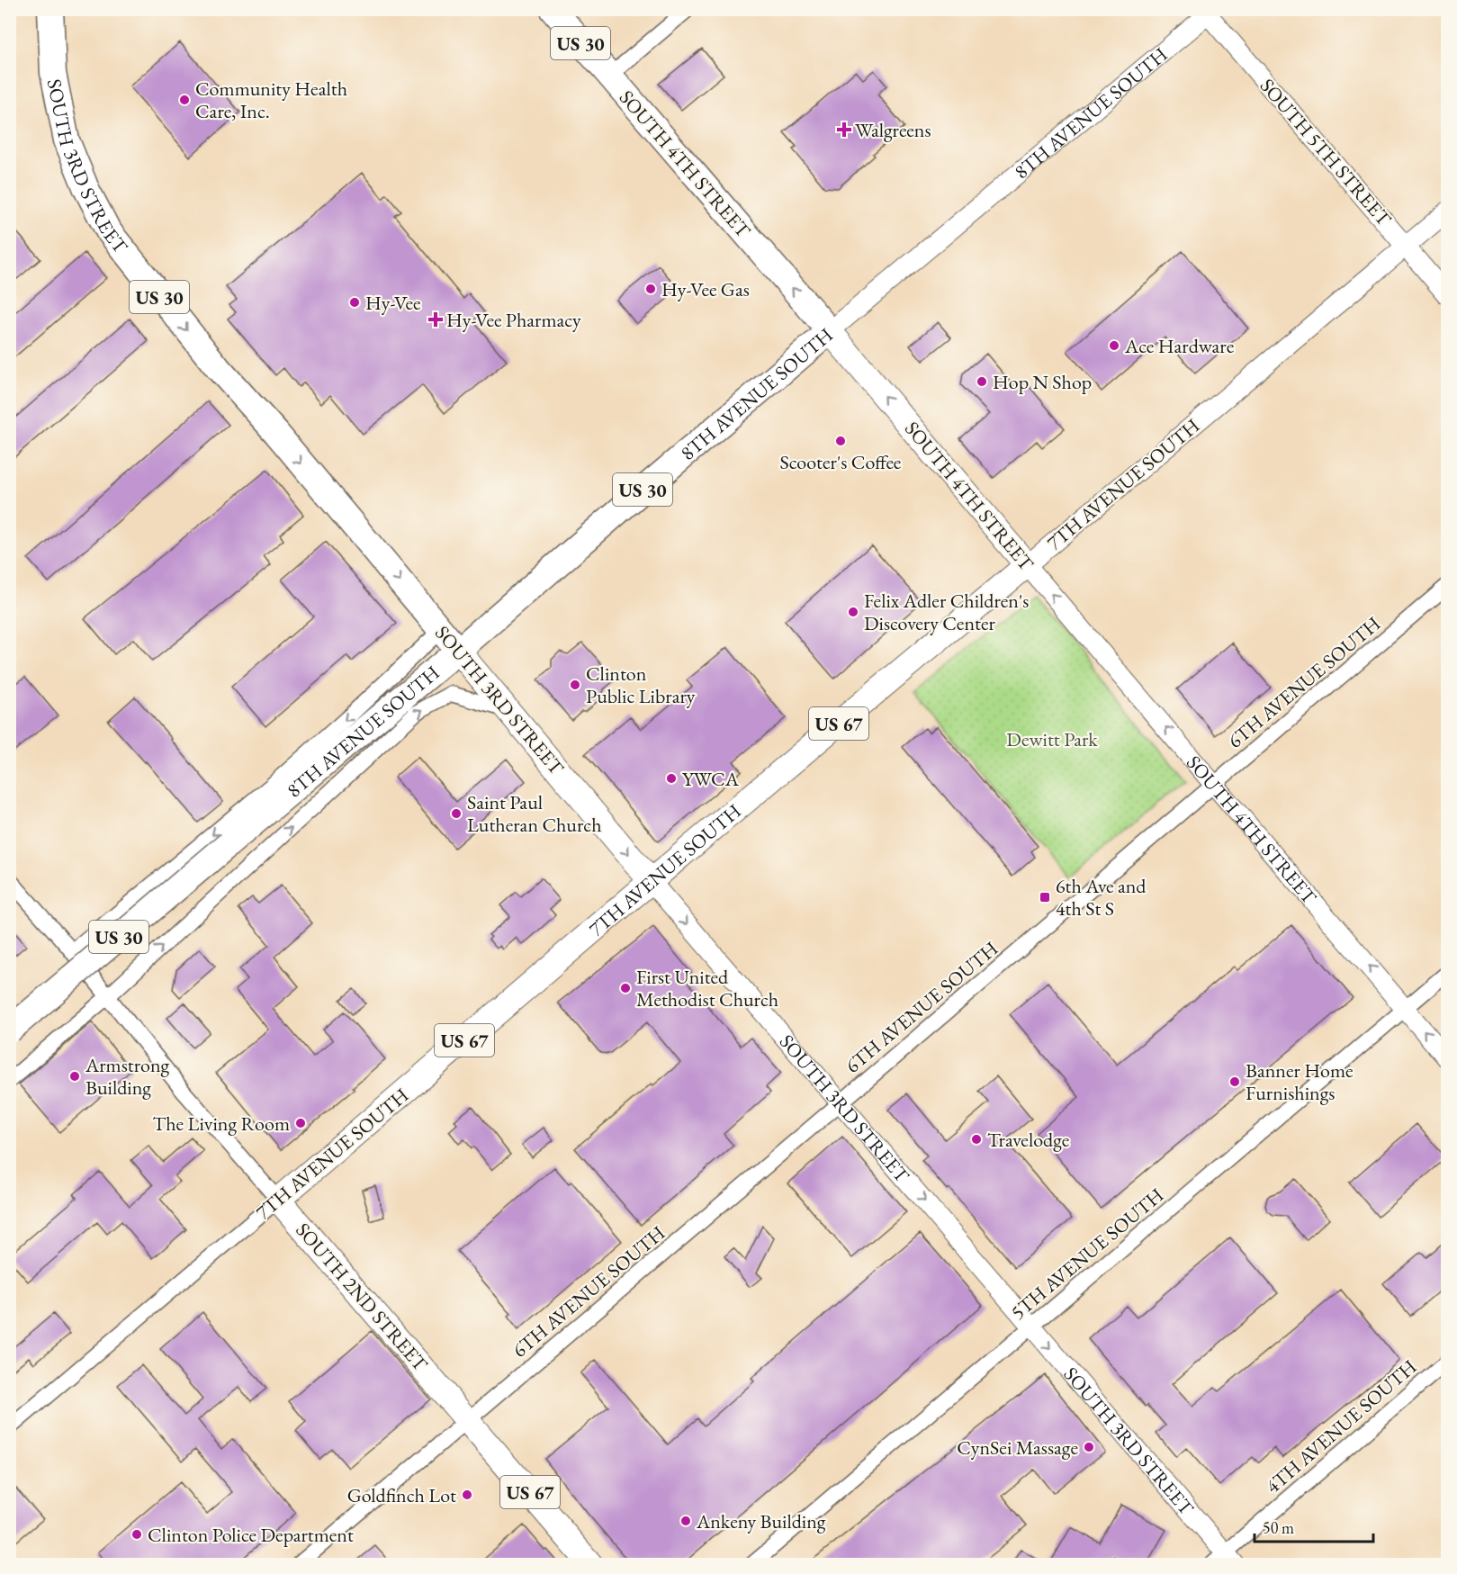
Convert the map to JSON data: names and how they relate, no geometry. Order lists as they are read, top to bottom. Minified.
{"streets":{"highway":["US 30","8TH AVENUE SOUTH","SOUTH 3RD STREET","SOUTH 4TH STREET"],"main road":["7TH AVENUE SOUTH","US 67","SOUTH 2ND STREET"],"street":["SOUTH 5TH STREET","6TH AVENUE SOUTH","5TH AVENUE SOUTH","4TH AVENUE SOUTH"]},"crossings":[["8TH AVENUE SOUTH","SOUTH 5TH STREET"],["8TH AVENUE SOUTH","SOUTH 3RD STREET"],["8TH AVENUE SOUTH","SOUTH 4TH STREET"],["8TH AVENUE SOUTH","SOUTH 2ND STREET"],["SOUTH 5TH STREET","7TH AVENUE SOUTH"],["SOUTH 3RD STREET","7TH AVENUE SOUTH"],["SOUTH 3RD STREET","6TH AVENUE SOUTH"],["SOUTH 3RD STREET","5TH AVENUE SOUTH"],["SOUTH 3RD STREET","4TH AVENUE SOUTH"],["SOUTH 4TH STREET","7TH AVENUE SOUTH"],["SOUTH 4TH STREET","6TH AVENUE SOUTH"],["SOUTH 4TH STREET","5TH AVENUE SOUTH"],["7TH AVENUE SOUTH","SOUTH 2ND STREET"],["6TH AVENUE SOUTH","SOUTH 2ND STREET"]],"one_way":["SOUTH 3RD STREET","SOUTH 4TH STREET"],"parks":["Dewitt Park"],"places":{"other":["Community Health Care, Inc.","Hy-Vee Gas","Hy-Vee","Ace Hardware","Hop N Shop","Scooter's Coffee","Felix Adler Children's Discovery Center","Clinton Public Library","YWCA","Saint Paul Lutheran Church","First United Methodist Church","Armstrong Building","Banner Home Furnishings","The Living Room","Travelodge","CynSei Massage","Goldfinch Lot","Ankeny Building","Clinton Police Department"],"health":["Walgreens","Hy-Vee Pharmacy"],"transit":["6th Ave and 4th St S"]},"scale_bar":"50 m"}
